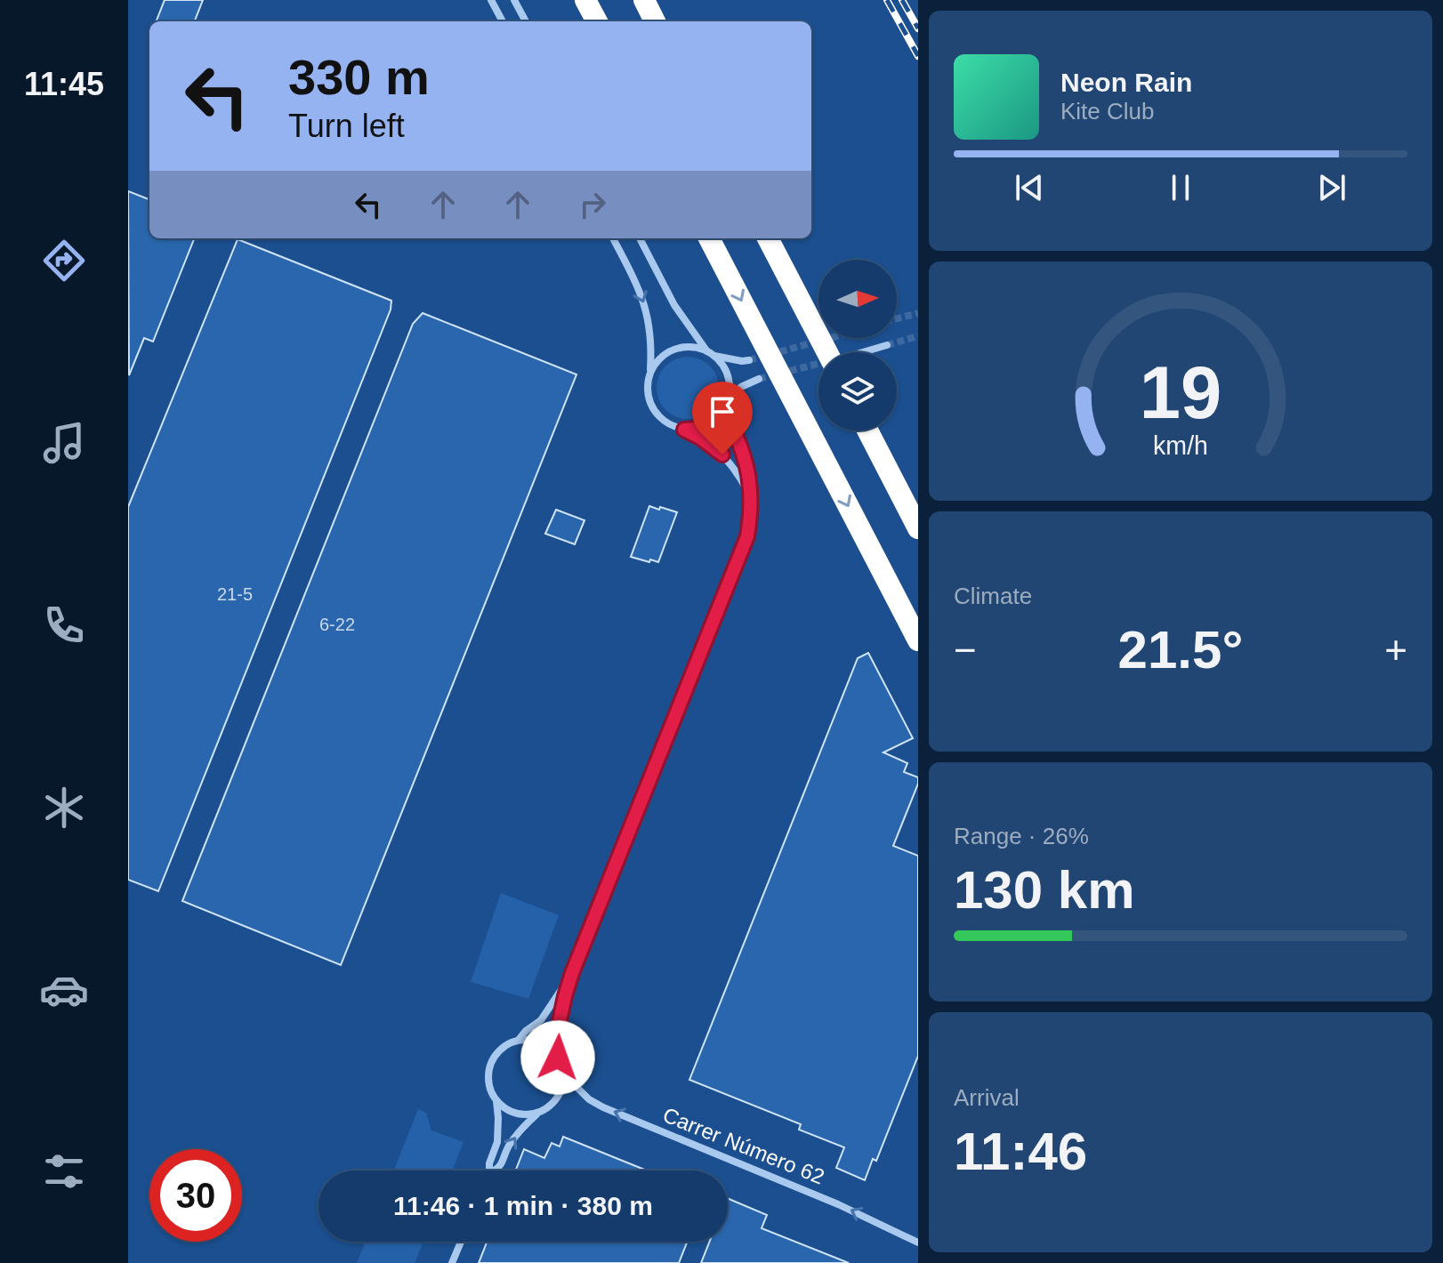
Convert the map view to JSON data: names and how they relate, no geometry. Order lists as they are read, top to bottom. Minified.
{"streets":{"street":["Carrer Número 62"]},"one_way":["Carrer Número 62"],"house_numbers":["21-5","6-22"],"north":"right","page":{"tabs":"11:45","turn":["330 m","Turn left"],"song":["Neon Rain","Kite Club"],"tile":["Climate",["Range · 26%","130 km"],["Arrival","11:46"]],"heat":["−","21.5°","+"],"limit":"30","trip":"11:46 · 1 min · 380 m","gauge":["19","km/h"]}}
